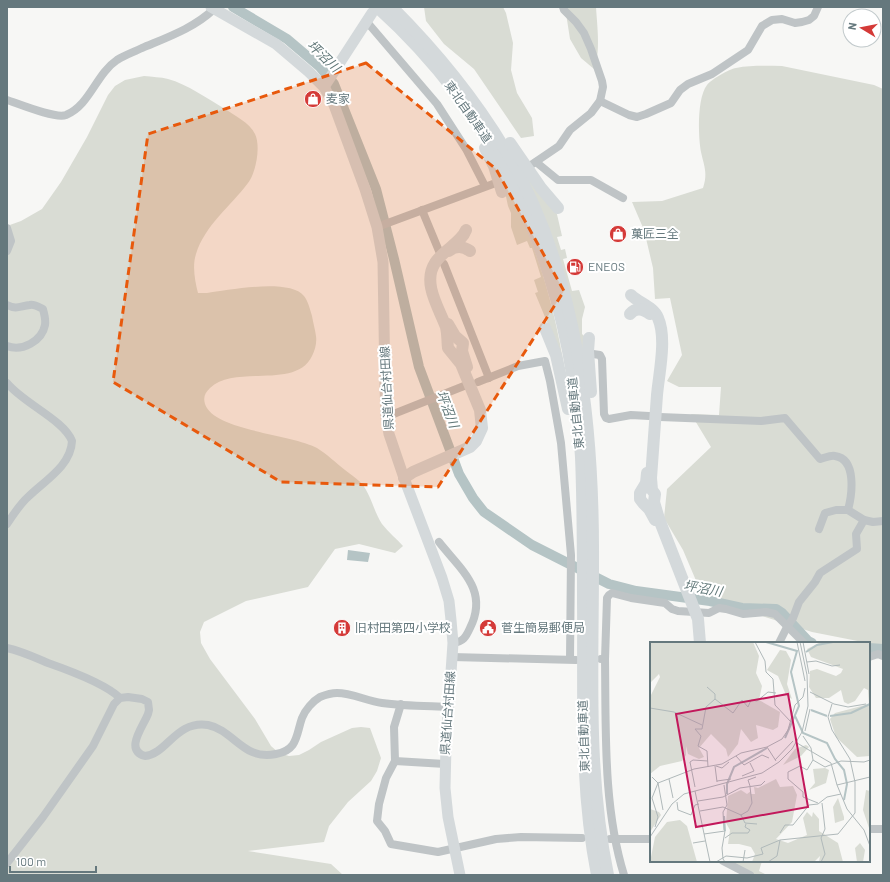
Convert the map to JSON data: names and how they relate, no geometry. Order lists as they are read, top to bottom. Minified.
{"streets":{"highway":["東北自動車道"],"main road":["県道仙台村田線"]},"water":["坪沼川"],"places":{"shop":["麦家","菓匠三全"],"fuel station":["ENEOS"],"building":["旧村田第四小学校"],"public building":["菅生簡易郵便局"]},"scale_bar":"100 m","north":"left"}
